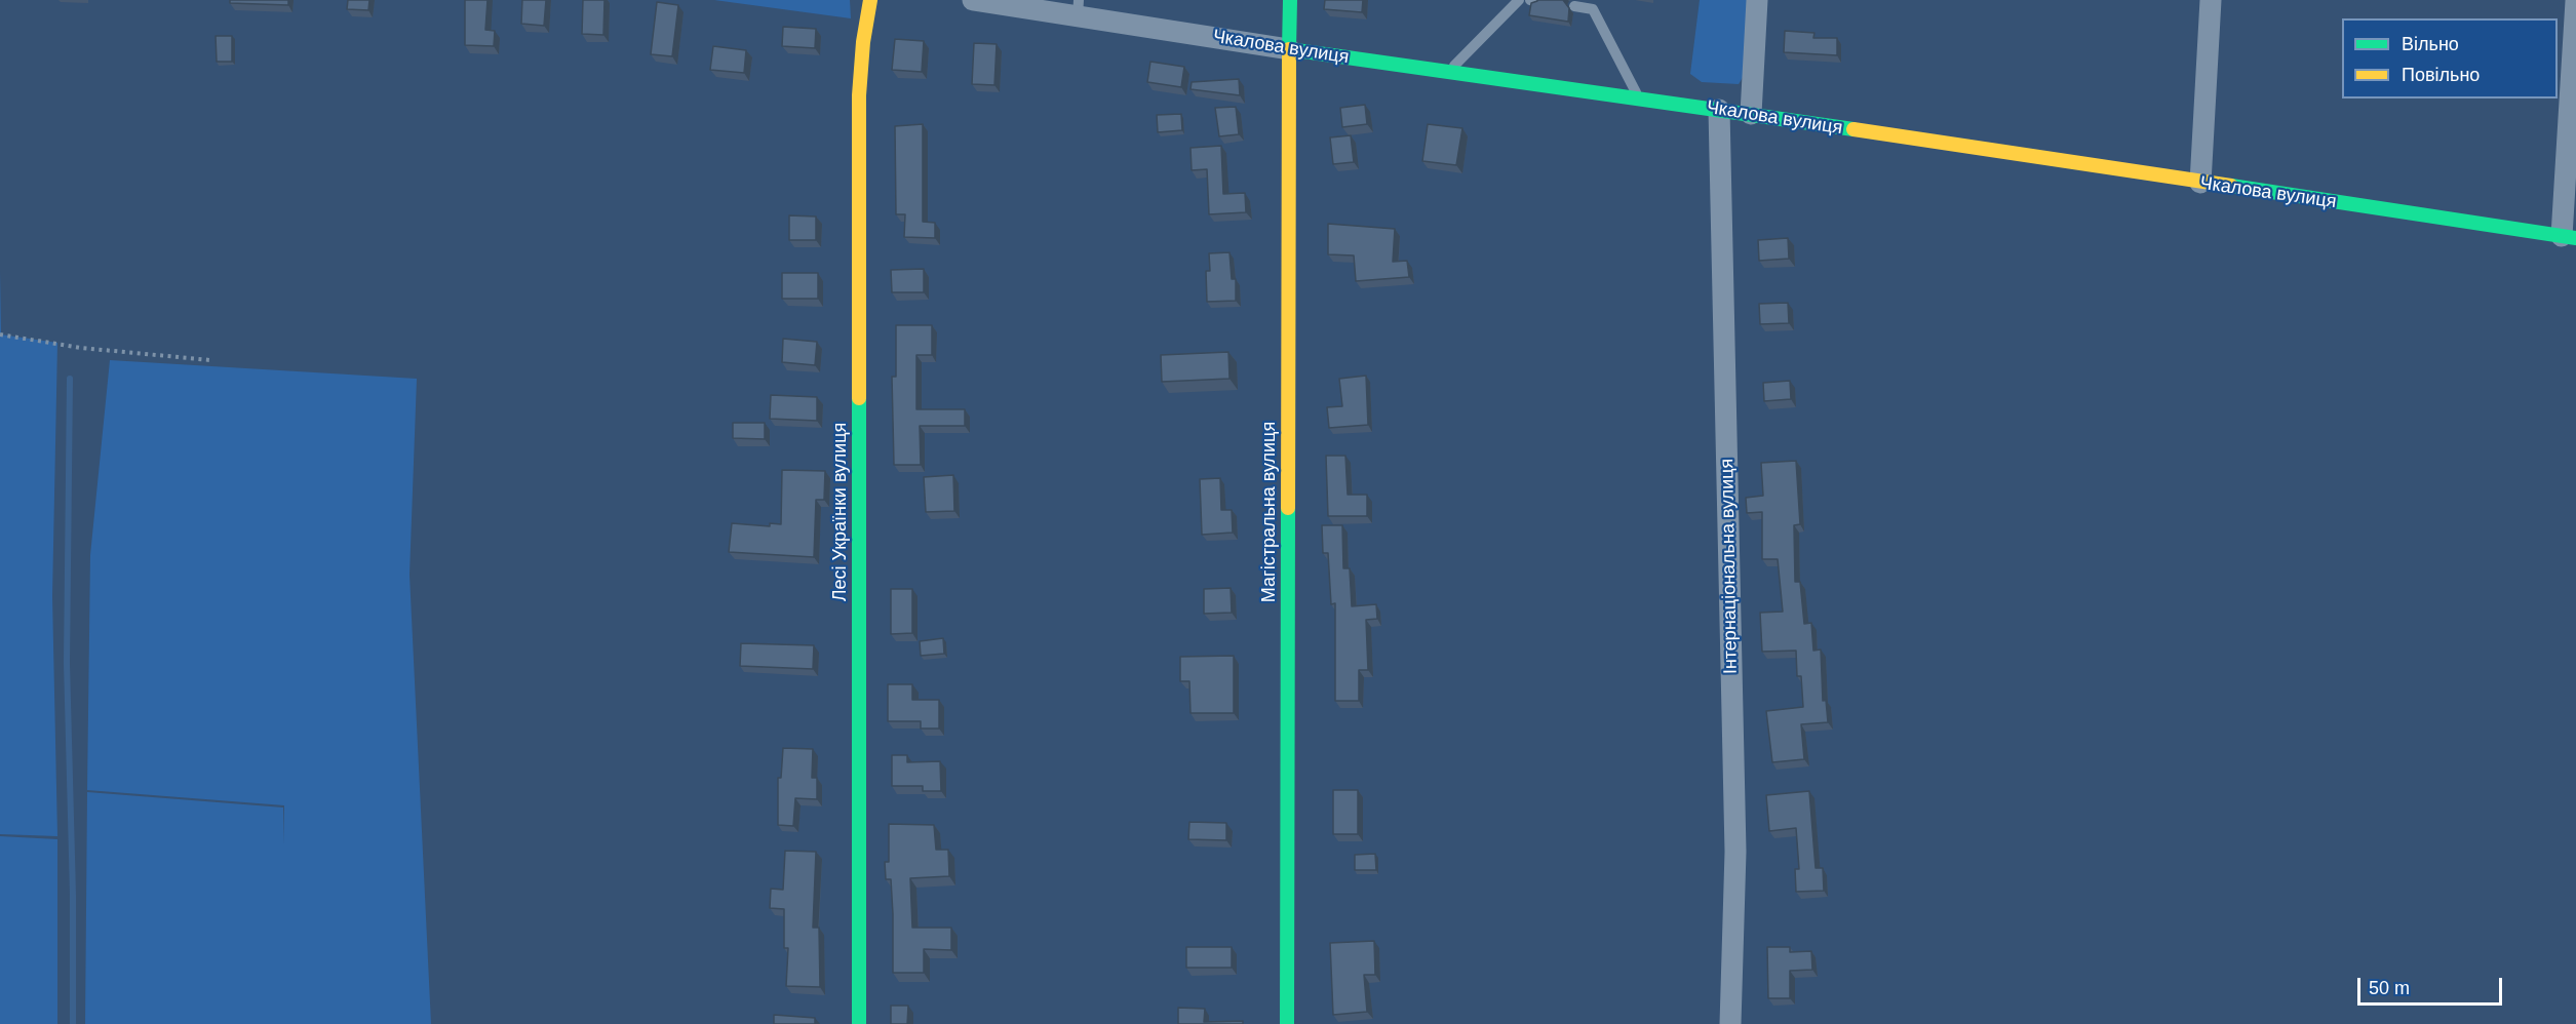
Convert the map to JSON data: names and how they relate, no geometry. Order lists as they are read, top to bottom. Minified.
{"streets":{"main road":["Чкалова вулиця","Лесі Українки вулиця","Магістральна вулиця"],"street":["Інтернаціональна вулиця"]},"crossings":[["Чкалова вулиця","Магістральна вулиця"],["Чкалова вулиця","Інтернаціональна вулиця"]],"legend":["Вільно","Повільно"],"scale_bar":"50 m"}
